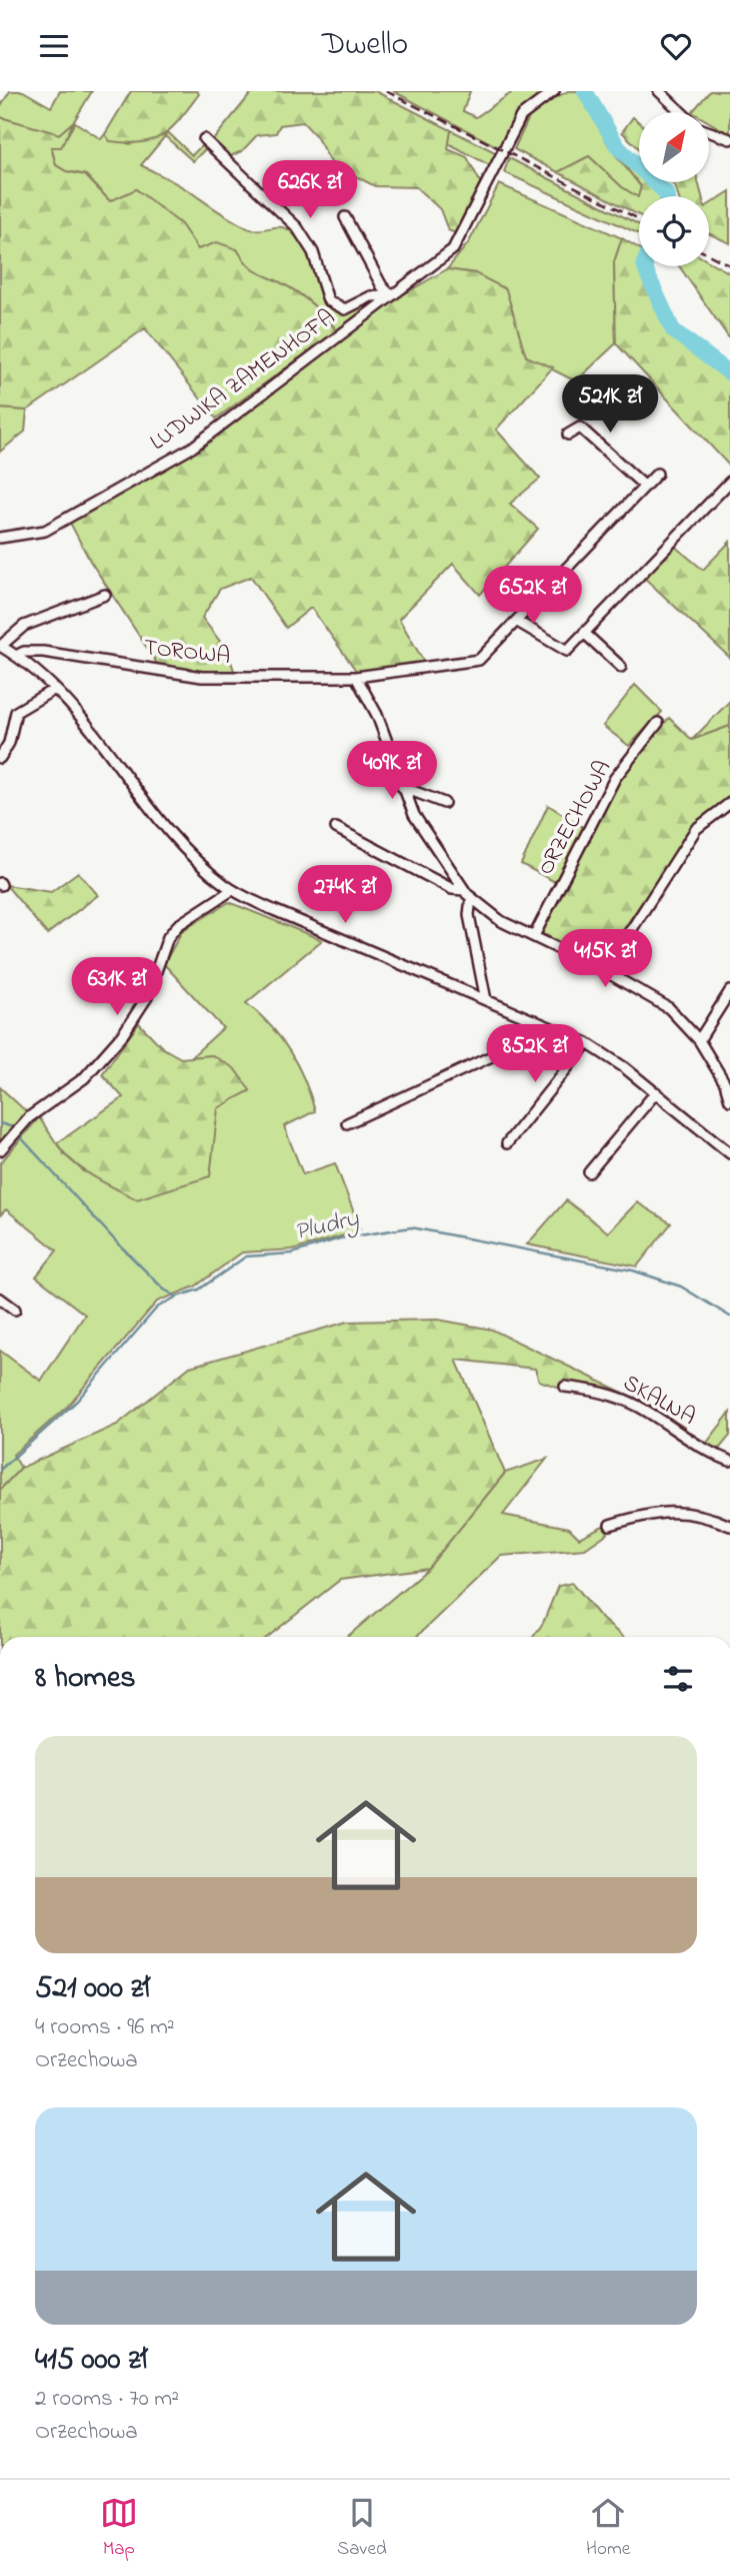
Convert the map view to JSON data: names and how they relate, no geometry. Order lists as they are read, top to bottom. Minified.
{"streets":{"street":["LUDWIKA ZAMENHOFA","TOROWA","ORZECHOWA","SKALNA"]},"water":["Pludry"],"north":"top right","page":{"header":"Dwello","price":["626K zł","521K zł","652K zł","409K zł","274K zł","415K zł","631K zł","852K zł"],"heading":"8 homes","list":[{"name":"521 000 zł","note":"4 rooms · 96 m² · Orzechowa"},{"name":"415 000 zł","note":"2 rooms · 70 m² · Orzechowa"}],"tabs":["Map","Saved","Home"]}}
